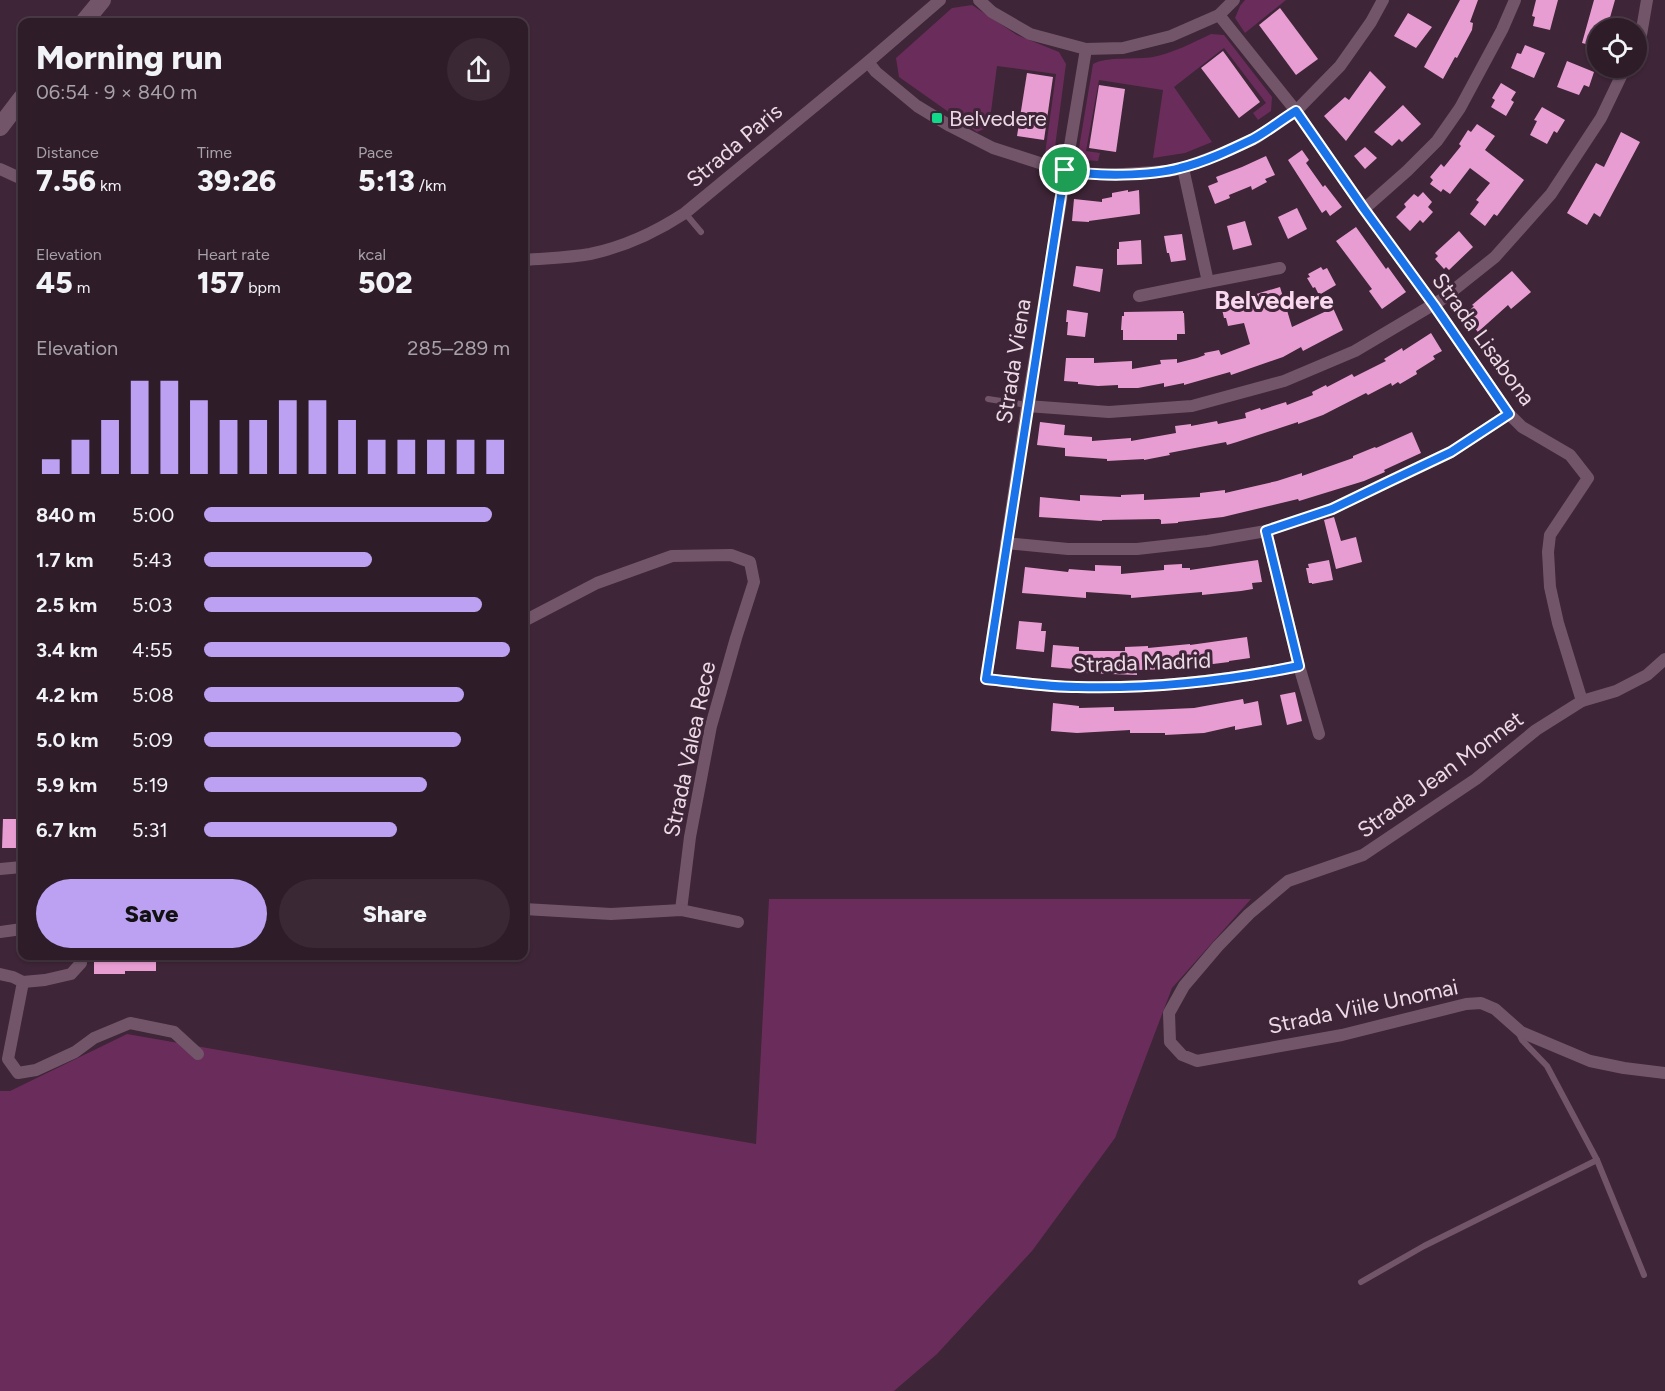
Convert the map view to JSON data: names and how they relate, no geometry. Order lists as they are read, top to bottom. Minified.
{"streets":{"street":["Strada Paris","Strada Lisabona","Strada Viena","Strada Madrid","Strada Valea Rece","Strada Jean Monnet","Strada Viile Unomai"]},"crossings":[["Strada Lisabona","Strada Jean Monnet"],["Strada Viena","Strada Madrid"],["Strada Jean Monnet","Strada Viile Unomai"]],"districts":["Belvedere"],"places":{"transit":["Belvedere"]},"page":{"heading":["Morning run","06:54 · 9 × 840 m"],"stats":[["Distance","7.56 km"],["Time","39:26"],["Pace","5:13 /km"],["Elevation","45 m"],["Heart rate","157 bpm"],["kcal","502"]],"chart":["Elevation","285–289 m"],"list":[{"name":"840 m","note":"5:00"},{"name":"1.7 km","note":"5:43"},{"name":"2.5 km","note":"5:03"},{"name":"3.4 km","note":"4:55"},{"name":"4.2 km","note":"5:08"},{"name":"5.0 km","note":"5:09"},{"name":"5.9 km","note":"5:19"},{"name":"6.7 km","note":"5:31"}],"buttons":["Save","Share"]}}
